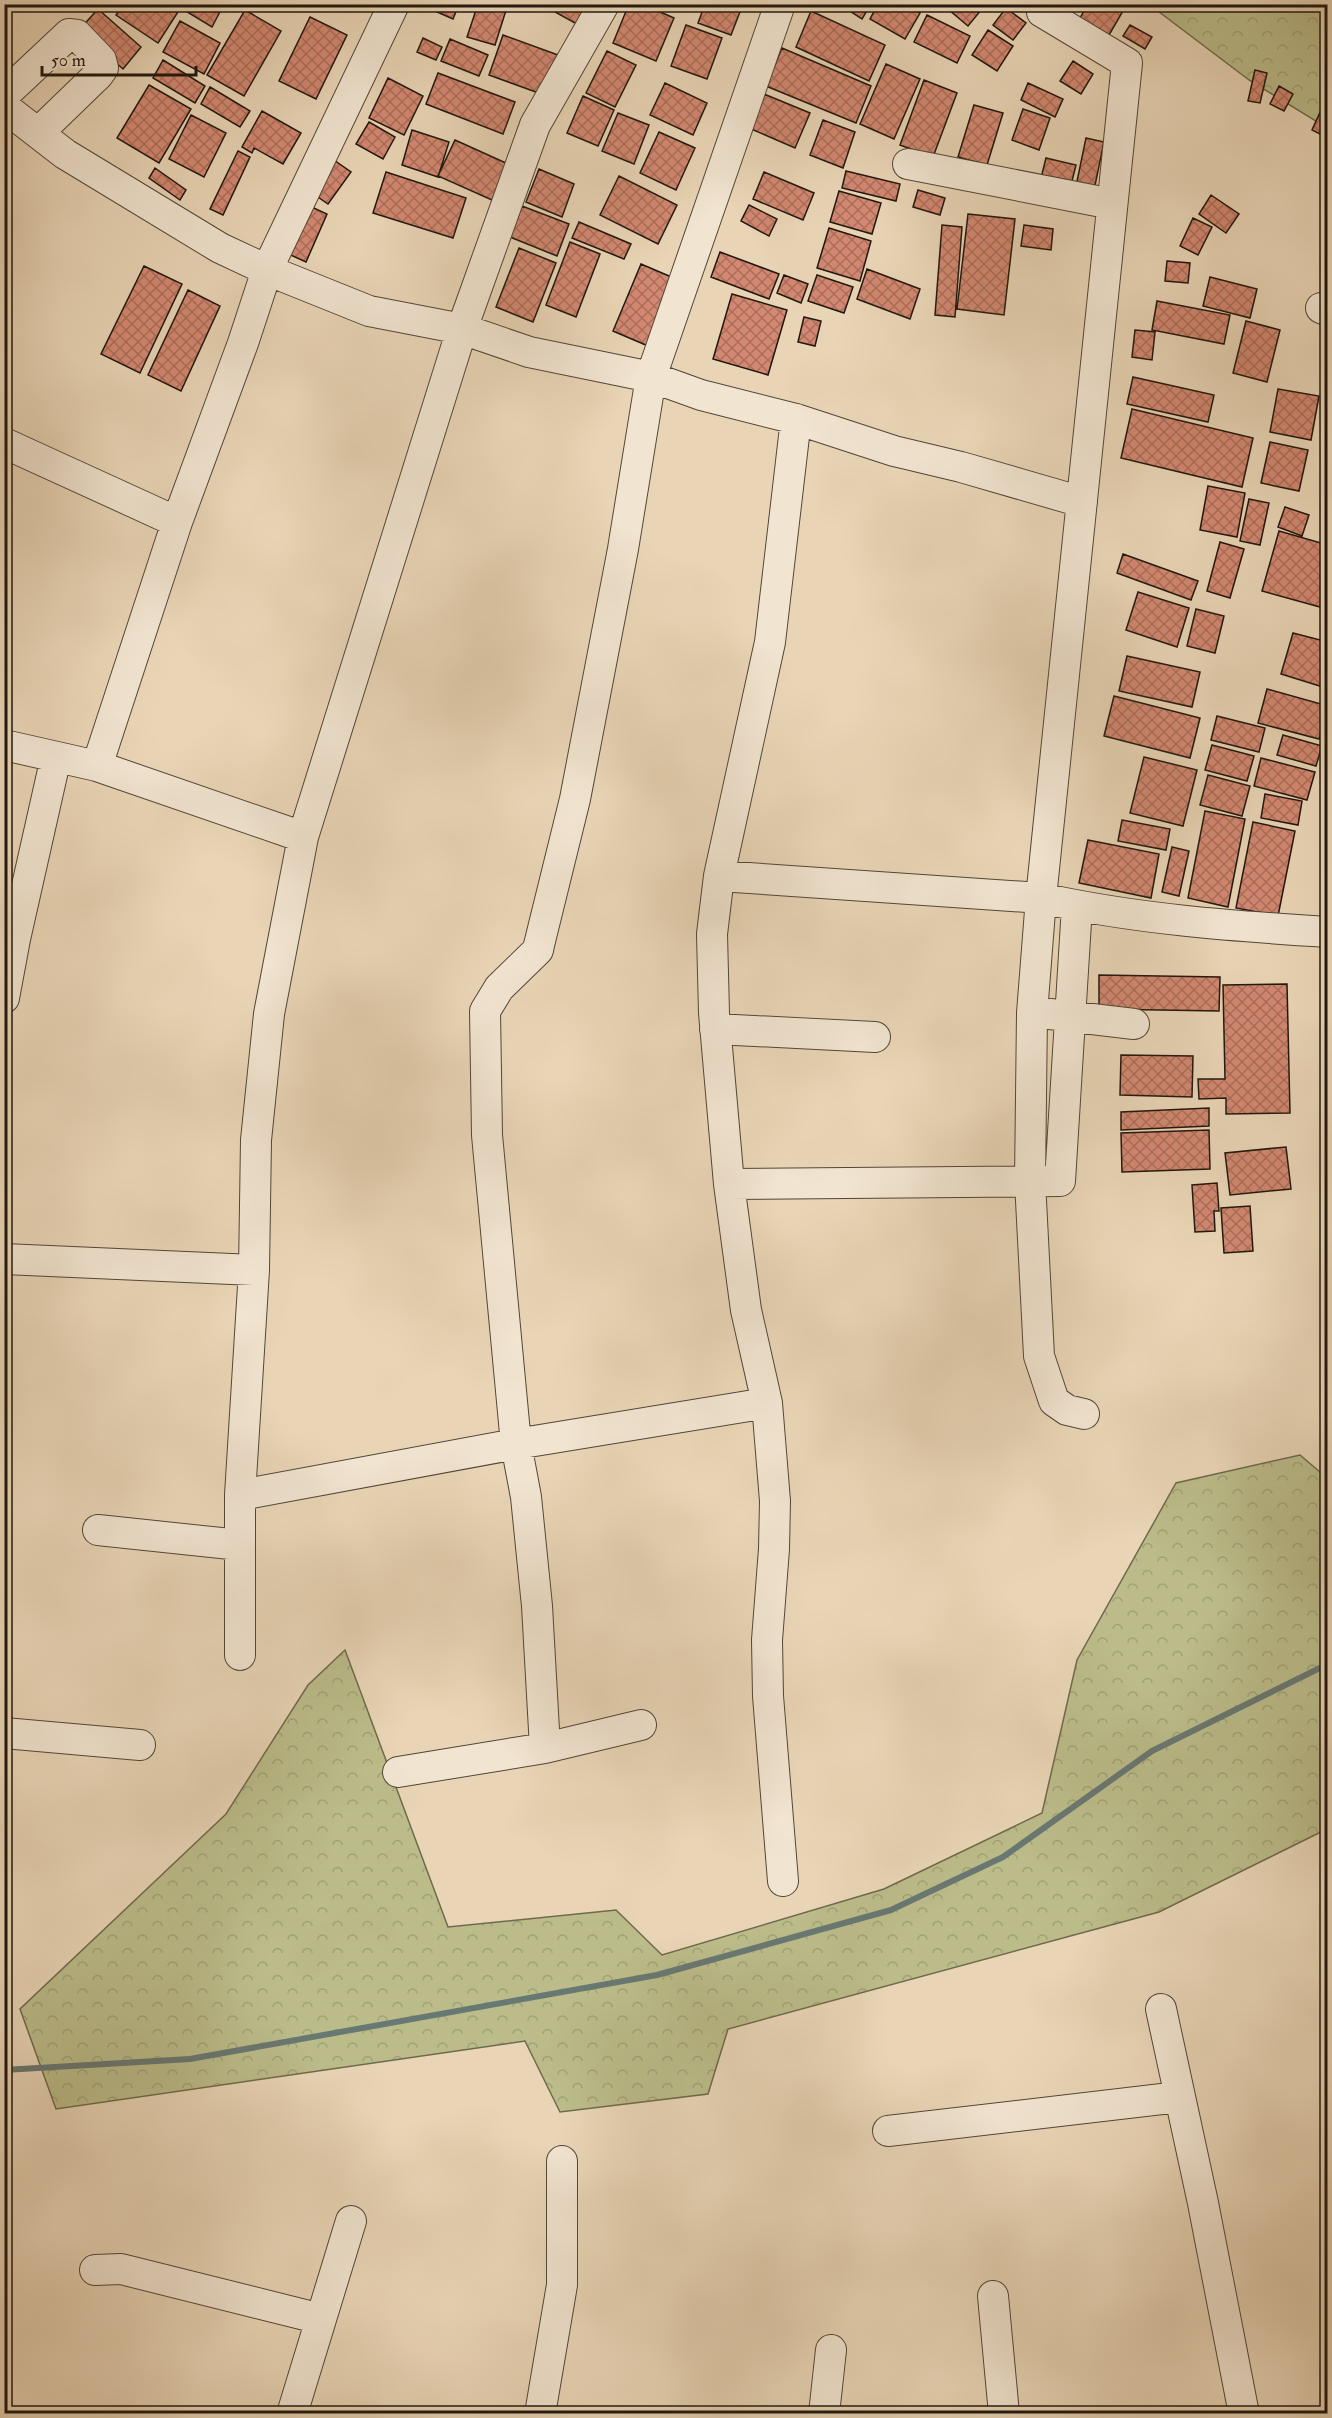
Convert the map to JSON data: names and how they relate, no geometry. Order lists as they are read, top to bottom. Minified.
{"scale_bar":"50 m"}
